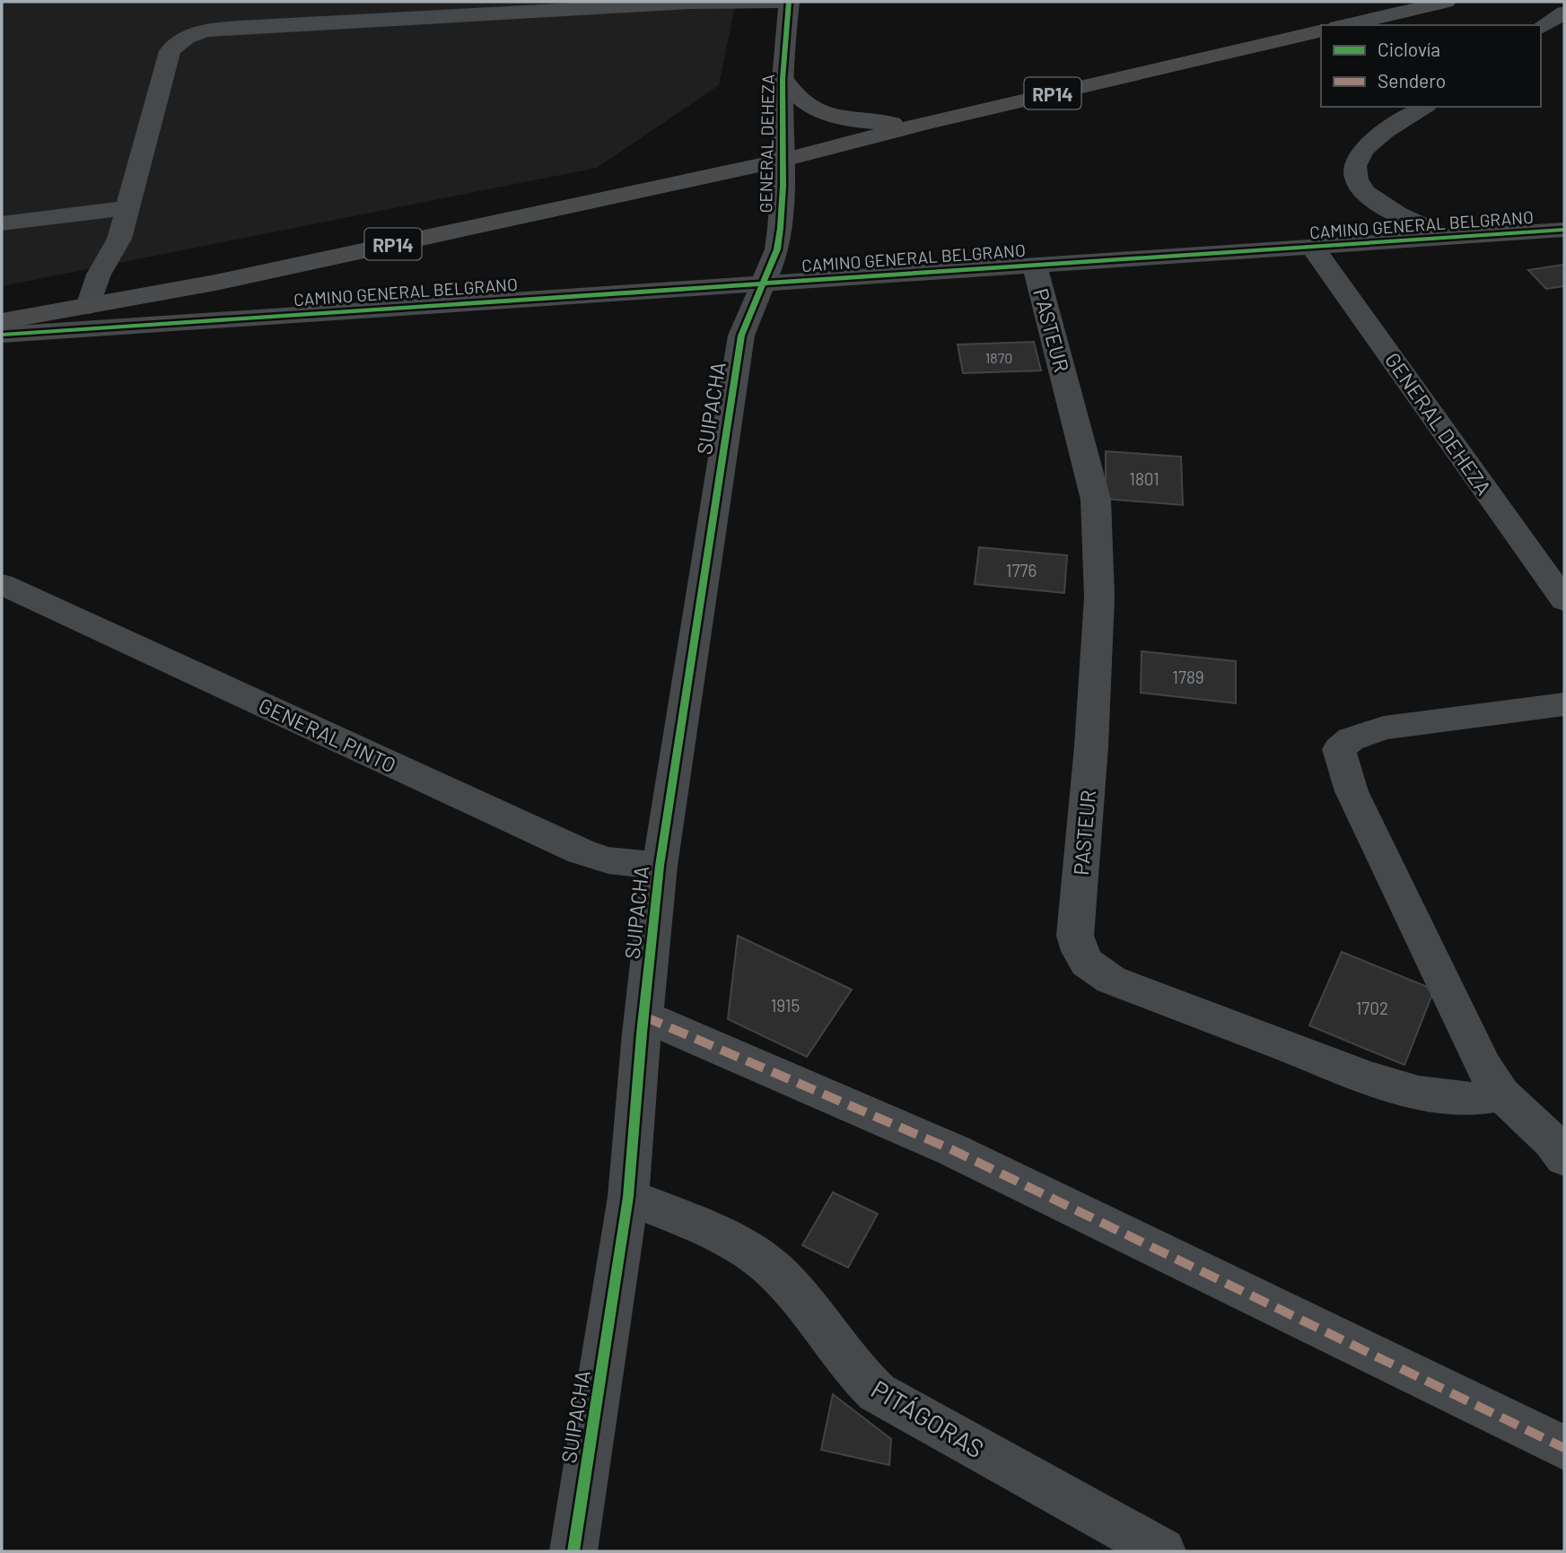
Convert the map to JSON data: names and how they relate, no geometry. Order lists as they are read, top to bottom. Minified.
{"streets":{"main road":["RP14"],"street":["GENERAL DEHEZA","CAMINO GENERAL BELGRANO","PASTEUR","SUIPACHA","GENERAL PINTO","PITÁGORAS"]},"crossings":[["RP14","GENERAL DEHEZA"],["GENERAL DEHEZA","CAMINO GENERAL BELGRANO"],["GENERAL DEHEZA","SUIPACHA"],["CAMINO GENERAL BELGRANO","PASTEUR"],["CAMINO GENERAL BELGRANO","SUIPACHA"],["SUIPACHA","GENERAL PINTO"],["SUIPACHA","PITÁGORAS"]],"house_numbers":["1870","1801","1776","1789","1915","1702"],"legend":["Ciclovía","Sendero"]}
